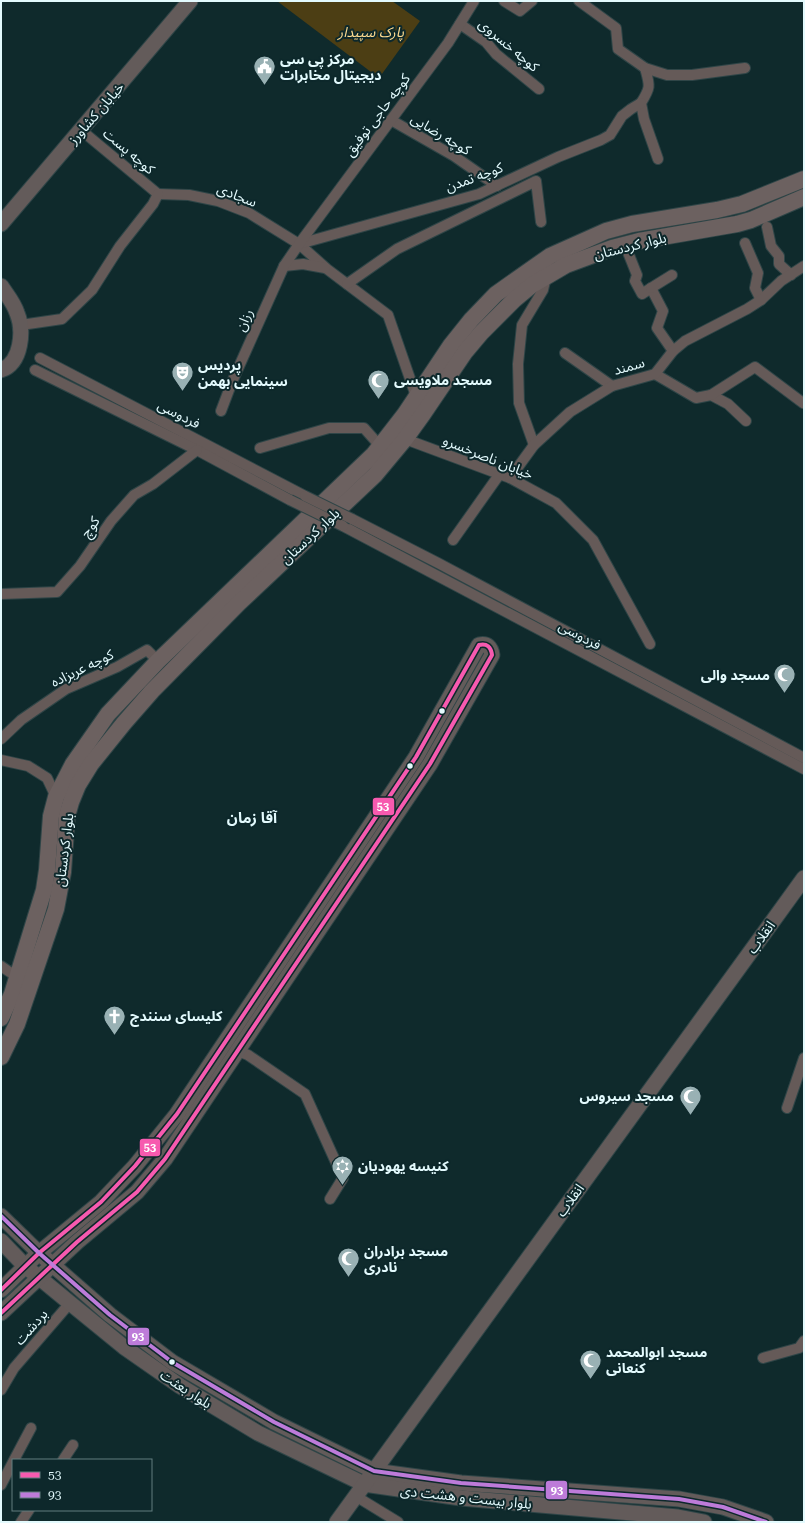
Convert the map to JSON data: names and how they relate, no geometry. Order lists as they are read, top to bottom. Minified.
{"streets":{"main road":["خیابان کشاورز","بلوار کردستان","انقلاب","بلوار بعثت","بلوار بیست و هشت دی"],"street":["کوچه خسروی","کوچه حاجی توفیق","کوچه رضایی","کوچه پست","کوچه تمدن","سجادی","رزان","سمند","فردوسی","خیابان ناصرخسرو","کوچ","کوچه عربزاده","بردشت"]},"crossings":[["کوچه خسروی","کوچه حاجی توفیق"],["خیابان کشاورز","کوچه پست"],["کوچه حاجی توفیق","کوچه رضایی"],["کوچه حاجی توفیق","کوچه تمدن"],["کوچه حاجی توفیق","سجادی"],["کوچه حاجی توفیق","رزان"],["کوچه رضایی","کوچه تمدن"],["کوچه پست","سجادی"],["کوچه تمدن","سجادی"],["کوچه تمدن","رزان"],["سجادی","بلوار کردستان"],["سجادی","رزان"],["بلوار کردستان","خیابان ناصرخسرو"],["بلوار کردستان","کوچه عربزاده"],["سمند","خیابان ناصرخسرو"],["فردوسی","کوچ"],["انقلاب","بلوار بعثت"],["انقلاب","بلوار بیست و هشت دی"],["بردشت","بلوار بعثت"],["بلوار بعثت","بلوار بیست و هشت دی"]],"districts":["آقا زمان"],"parks":["پارک سپیدار"],"places":{"public building":["مرکز پی سی دیجیتال مخابرات"],"theatre":["پردیس سینمایی بهمن"],"mosque":["مسجد ملاویسی","مسجد والی","مسجد سیروس","مسجد برادران نادری","مسجد ابوالمحمد کنعانی"],"church":["کلیسای سنندج"],"synagogue":["کنیسه یهودیان"]},"lines":["transit line 53","transit line 93"],"legend":["53","93"]}
